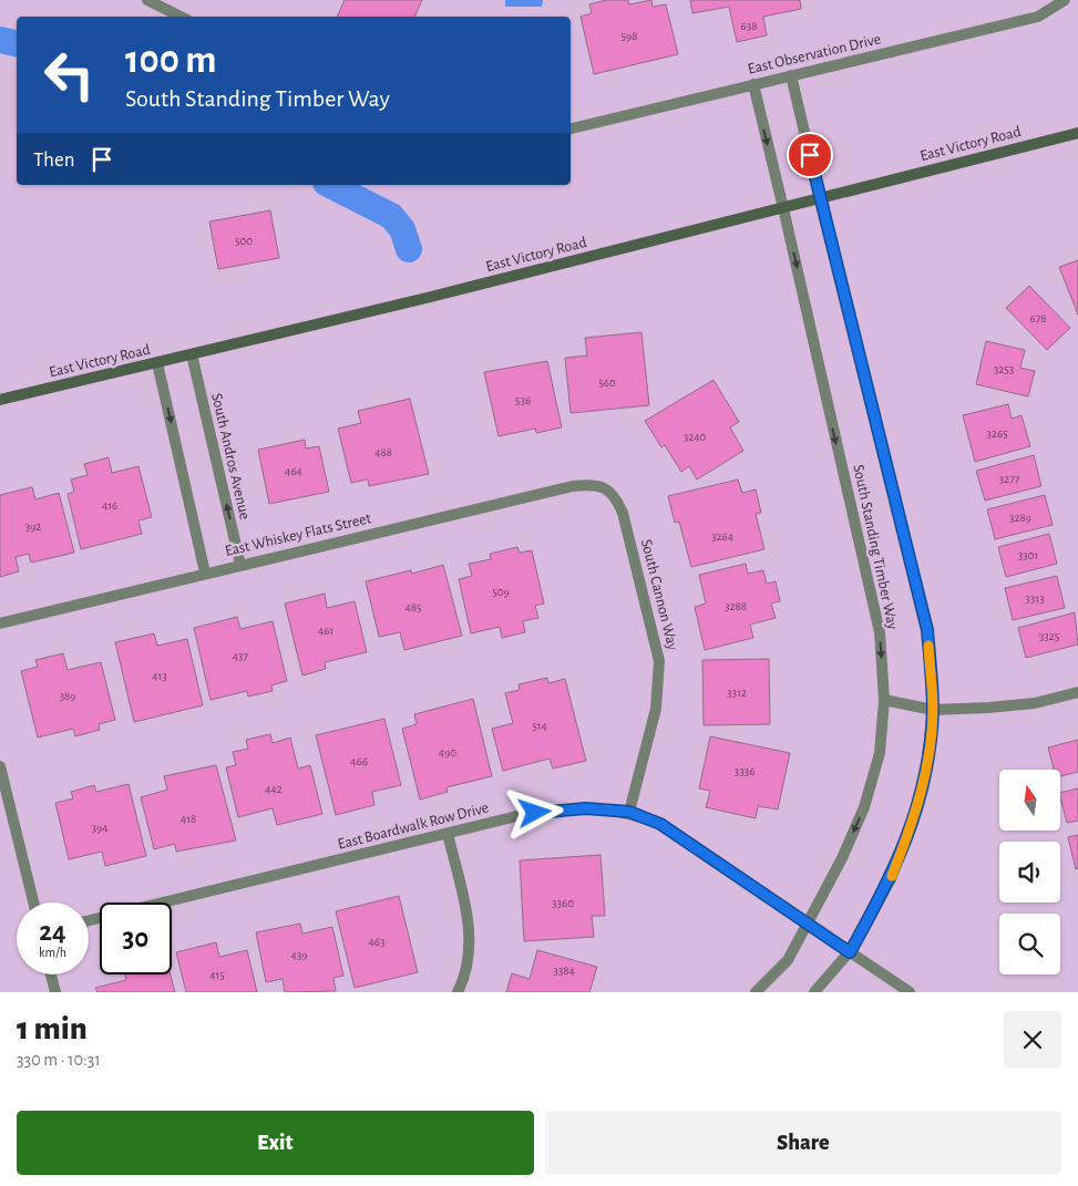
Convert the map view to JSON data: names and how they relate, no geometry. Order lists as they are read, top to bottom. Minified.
{"streets":{"main road":["East Victory Road"],"street":["East Observation Drive","South Andros Avenue","East Whiskey Flats Street","South Standing Timber Way","South Cannon Way","East Boardwalk Row Drive"]},"crossings":[["East Observation Drive","South Standing Timber Way"],["East Victory Road","South Andros Avenue"],["East Victory Road","South Standing Timber Way"],["South Andros Avenue","East Whiskey Flats Street"],["East Whiskey Flats Street","South Cannon Way"],["South Standing Timber Way","East Boardwalk Row Drive"],["South Cannon Way","East Boardwalk Row Drive"]],"house_numbers":["638","598","500","678","3253","560","536","3265","3240","488","464","3277","416","3289","392","3264","3301","509","3313","3288","485","461","3325","437","413","3312","389","514","490","466","3336","442","418","394","3360","463","439","3384","415"],"north":"top","page":{"turn":["100 m","South Standing Timber Way"],"then":"Then","speed":"24 km/h","limit":"30","heading":["1 min","330 m · 10:31"],"buttons":["Exit","Share"]}}
